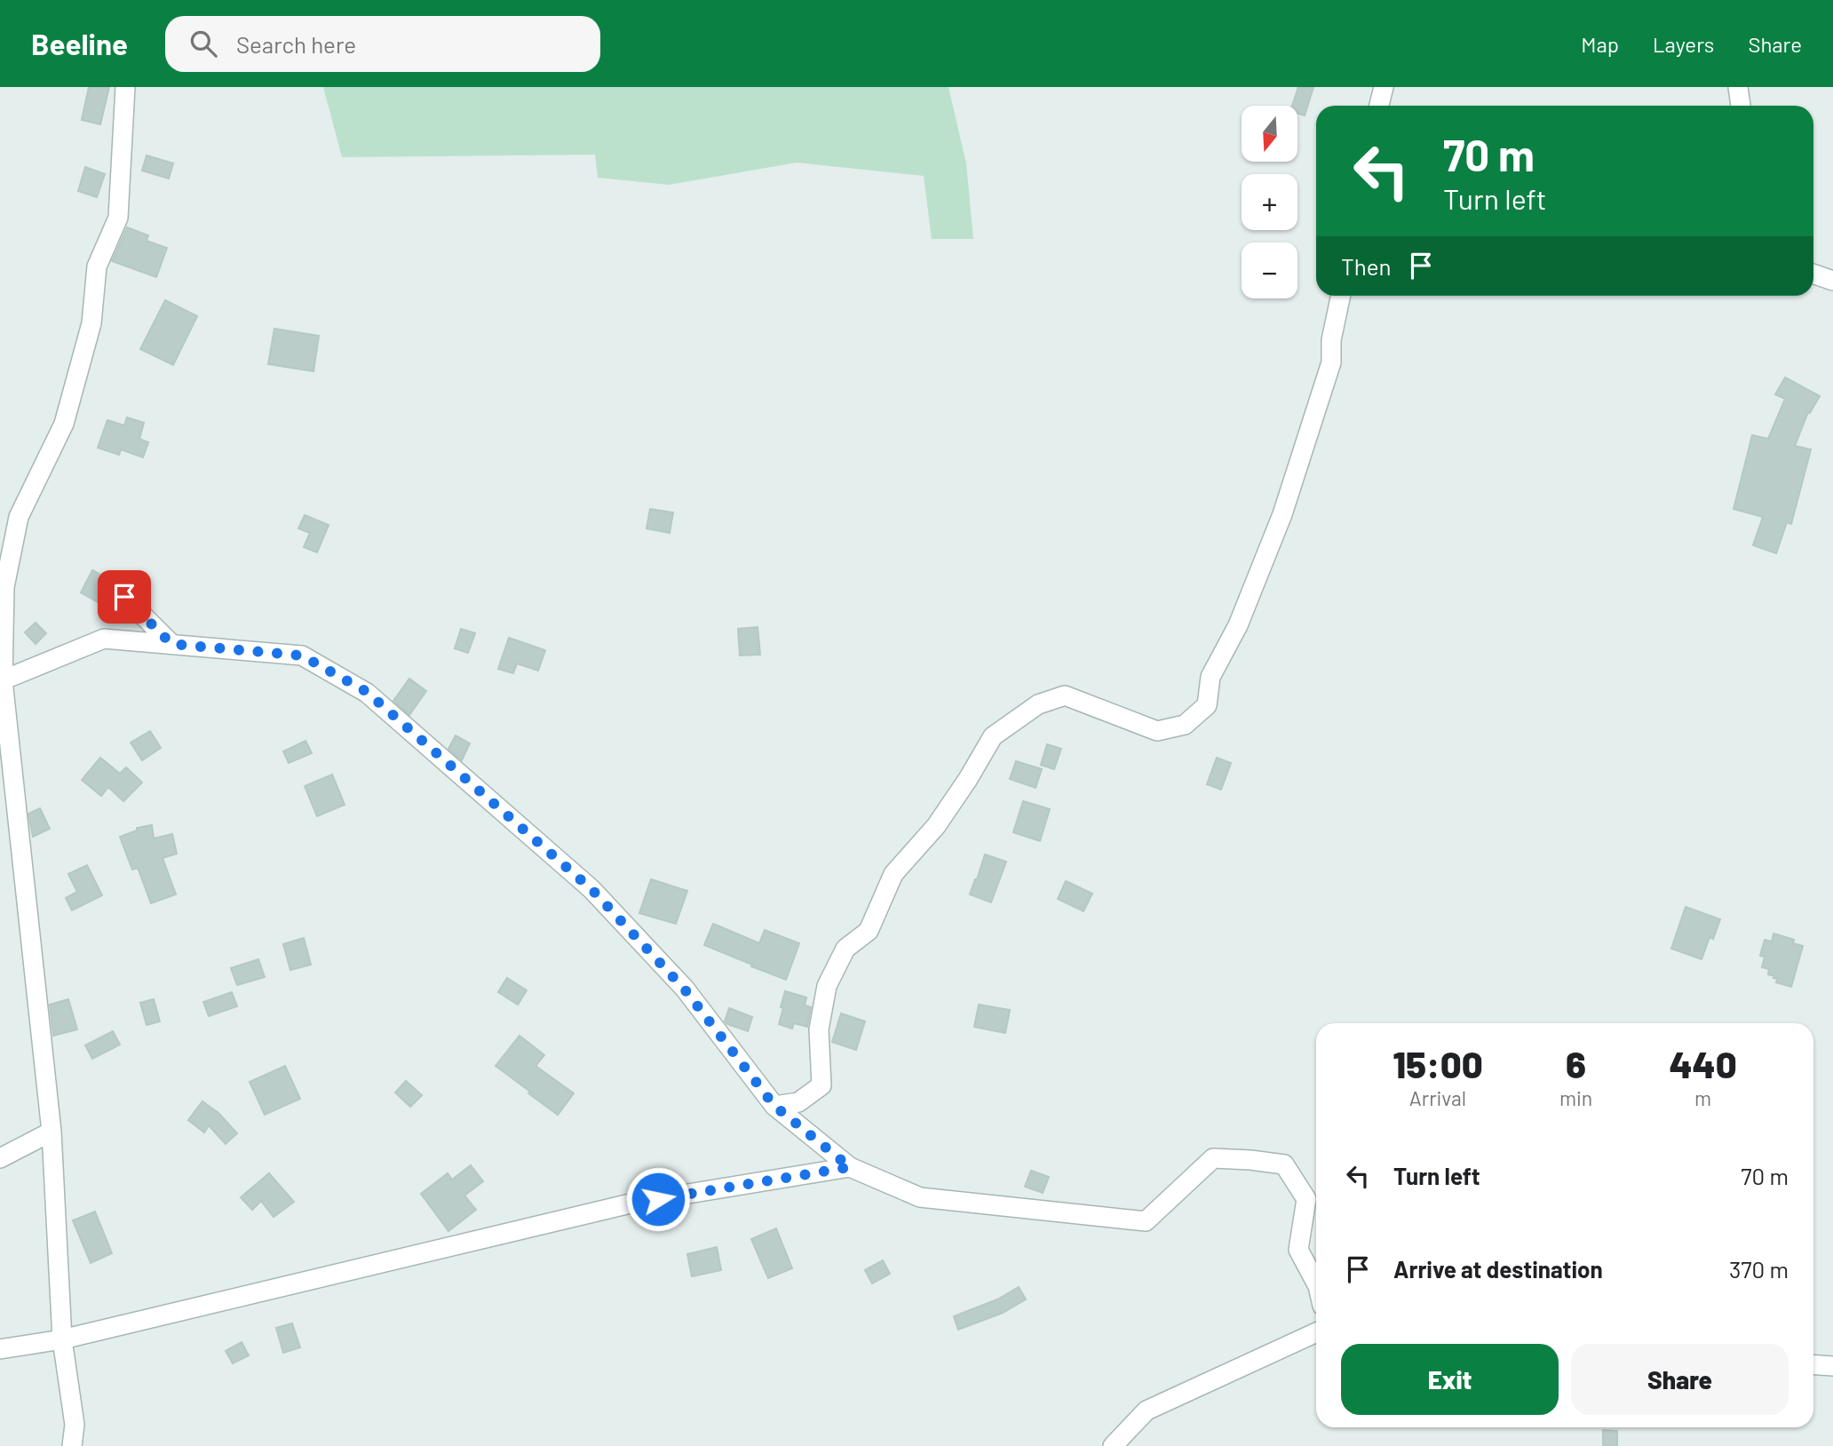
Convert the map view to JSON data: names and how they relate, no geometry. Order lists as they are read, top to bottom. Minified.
{"north":"bottom","page":{"header":"Beeline","search":"Search here","nav":["Map","Layers","Share"],"map_buttons":["+","−"],"turn":["70 m","Turn left"],"then":"Then","eta":["15:00","Arrival","6","min","440","m"],"list":[{"name":"Turn left","value":"70 m"},{"name":"Arrive at destination","value":"370 m"}],"buttons":["Exit","Share"]}}
